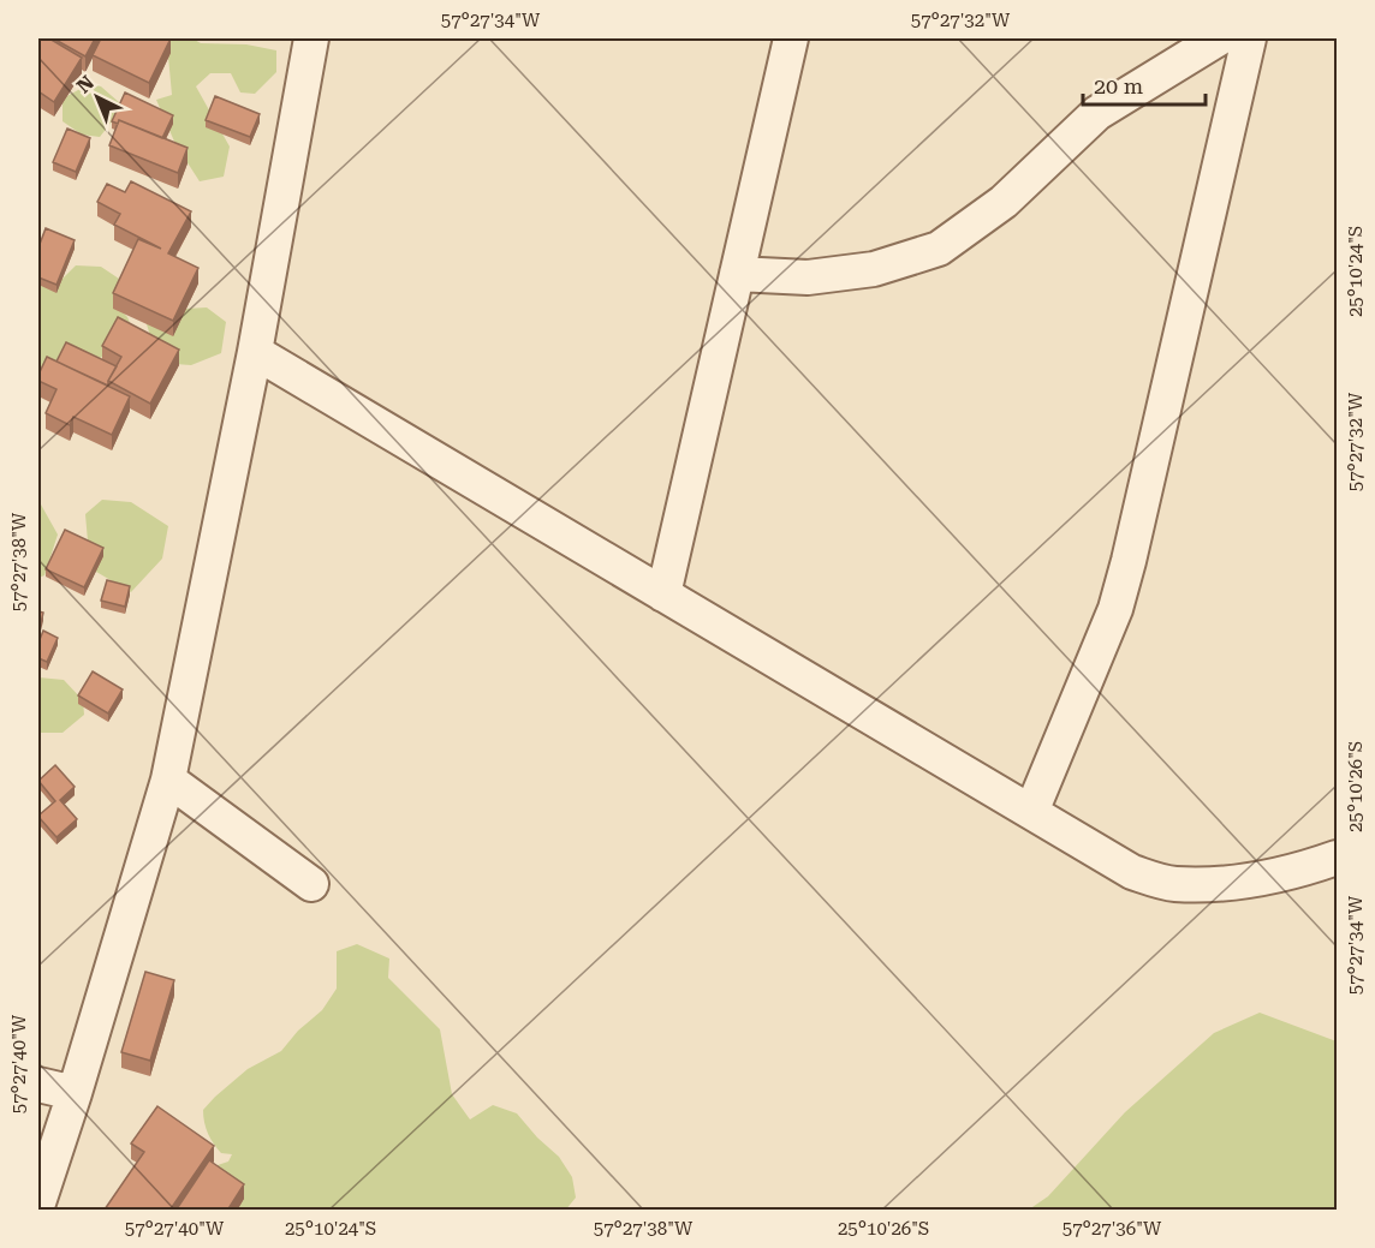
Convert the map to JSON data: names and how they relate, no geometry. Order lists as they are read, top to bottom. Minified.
{"scale_bar":"20 m","north":"top left","coordinates":["57°27'34\"W","57°27'32\"W","25°10'24\"S","57°27'38\"W","25°10'26\"S","57°27'40\"W","57°27'36\"W"]}
